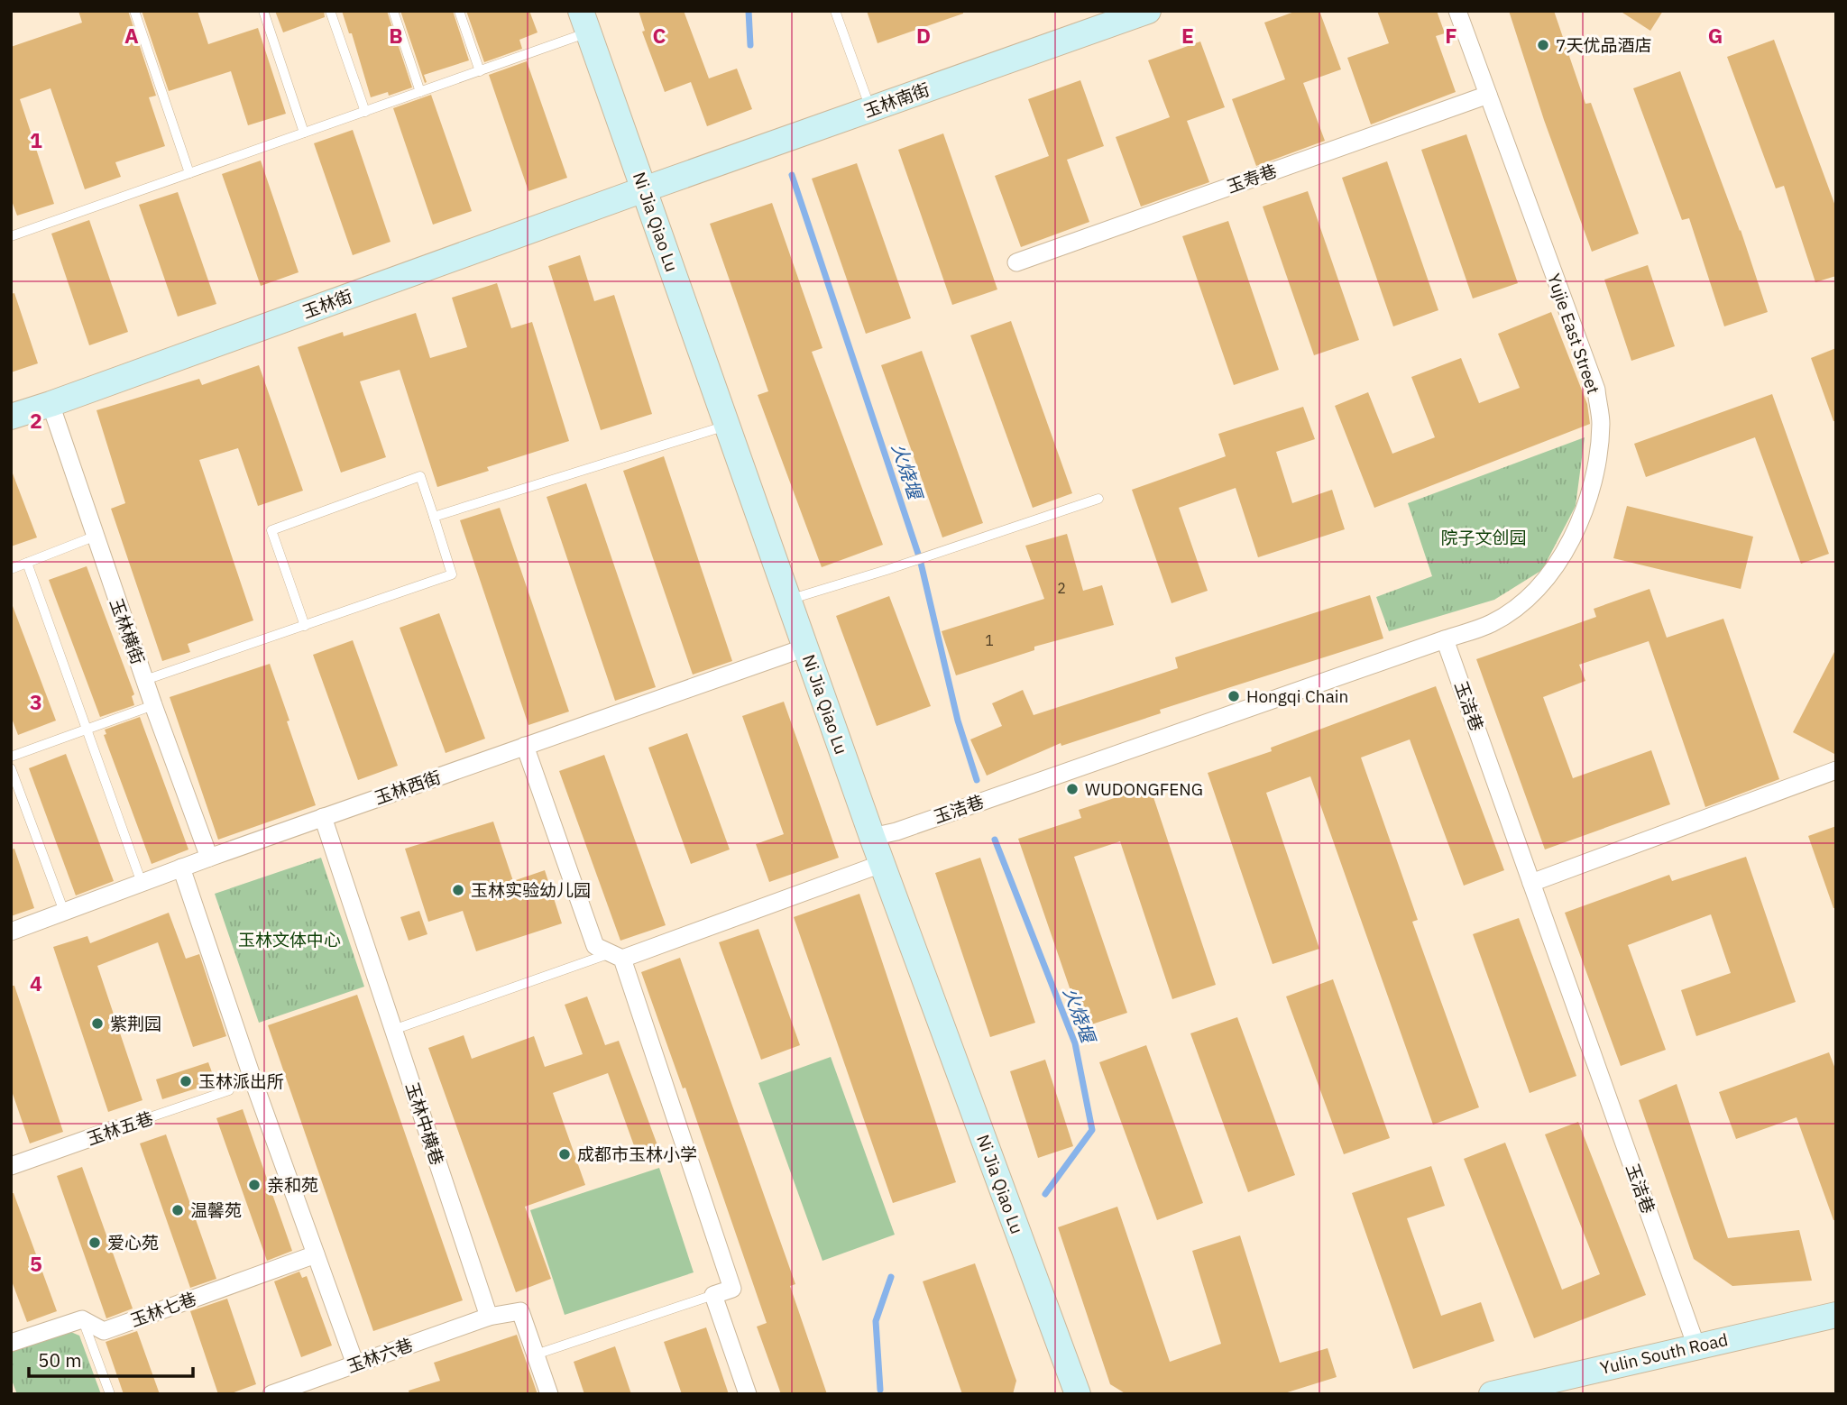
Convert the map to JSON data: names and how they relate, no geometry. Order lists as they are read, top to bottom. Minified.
{"streets":{"main road":["玉林南街","Ni Jia Qiao Lu","玉林街","Yulin South Road"],"street":["玉寿巷","Yujie East Street","玉林横街","玉洁巷","玉林西街","玉林中横巷","玉林五巷","玉林七巷","玉林六巷"]},"crossings":[["玉林南街","Ni Jia Qiao Lu"],["玉林南街","玉林街"],["玉寿巷","Yujie East Street"],["Ni Jia Qiao Lu","玉林街"],["Ni Jia Qiao Lu","玉洁巷"],["Ni Jia Qiao Lu","玉林西街"],["玉林街","玉林横街"],["Yujie East Street","玉洁巷"],["玉林横街","玉林西街"],["玉洁巷","Yulin South Road"],["玉林西街","玉林中横巷"],["玉林中横巷","玉林六巷"]],"water":["火烧堰"],"parks":["院子文创园","玉林文体中心"],"places":["7天优品酒店","Hongqi Chain","WUDONGFENG","玉林实验幼儿园","紫荆园","玉林派出所","成都市玉林小学","亲和苑","温馨苑","爱心苑"],"house_numbers":["2","1"],"scale_bar":"50 m","grid":{"columns":["A","B","C","D","E","F","G"],"rows":["1","2","3","4","5"]}}
